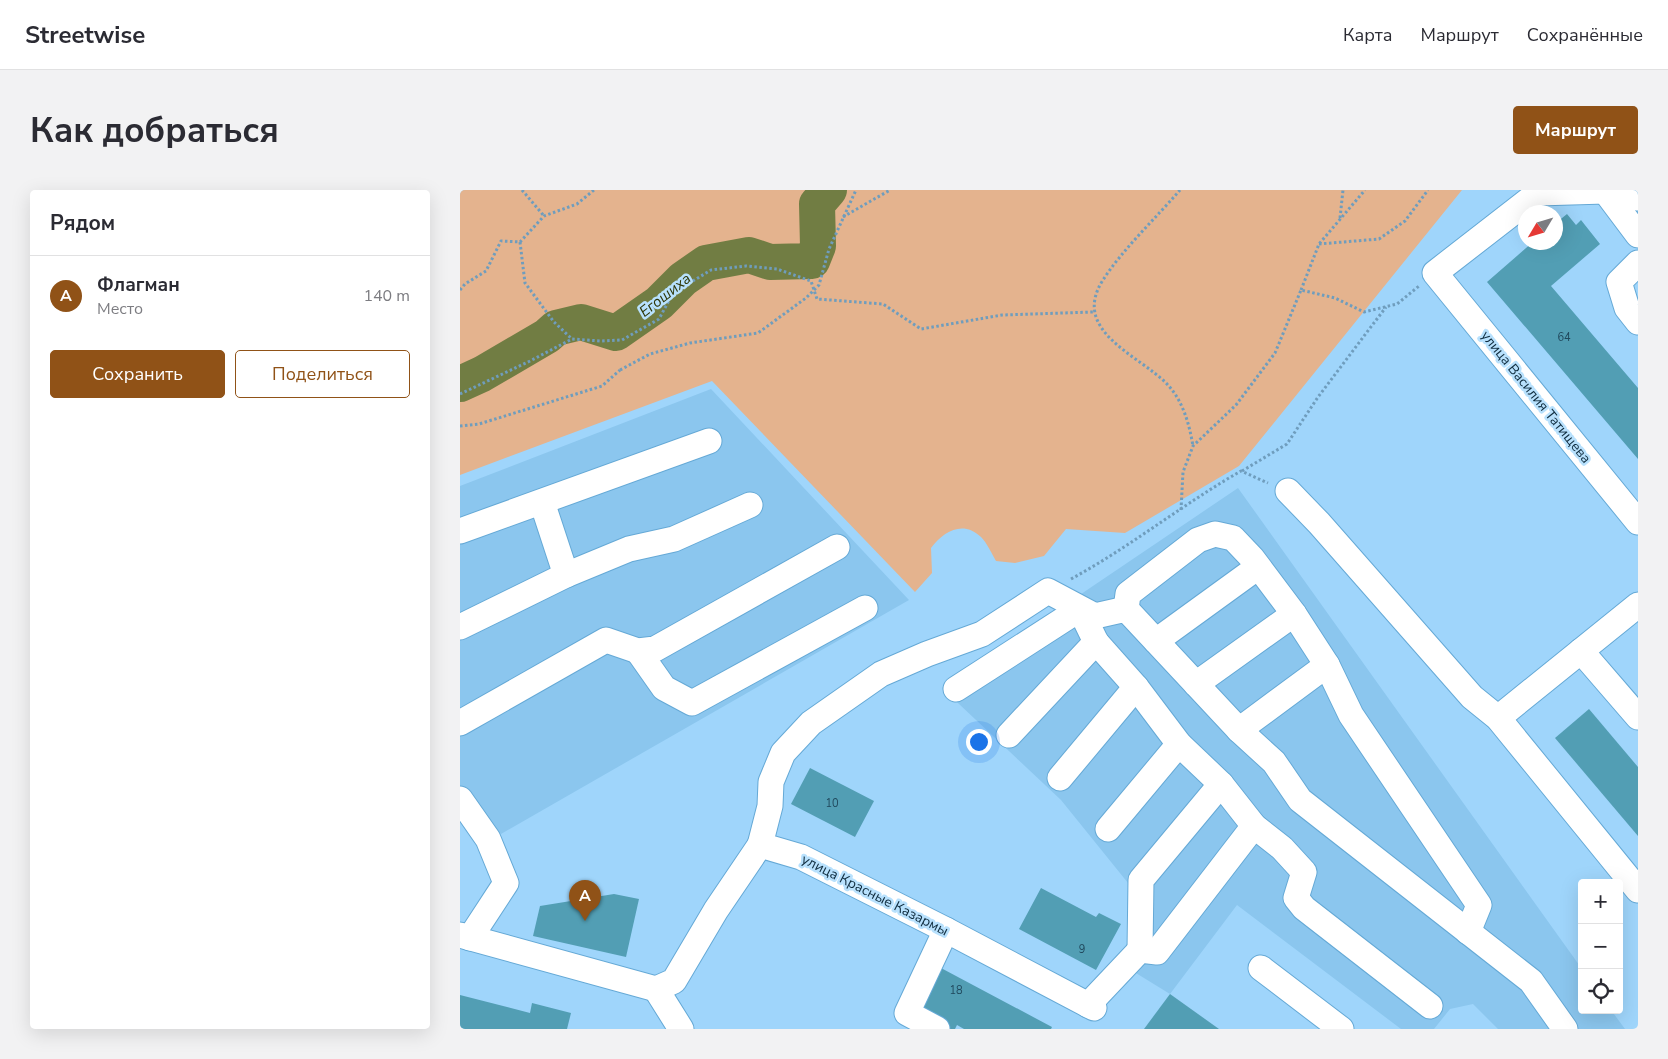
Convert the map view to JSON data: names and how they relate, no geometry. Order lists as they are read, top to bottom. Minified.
{"streets":{"street":["улица Василия Татищева","улица Красные Казармы"]},"water":["Егошиха"],"house_numbers":["64","10","9","18"],"north":"bottom left","page":{"header":"Streetwise","nav":["Карта","Маршрут","Сохранённые"],"buttons":["Маршрут",["Сохранить","Поделиться"]],"title":"Как добраться","heading":"Рядом","list":[{"mark":"A","name":"Флагман","note":"Место","value":"140 m"}],"map_buttons":["+","−"],"pins":"A"}}
